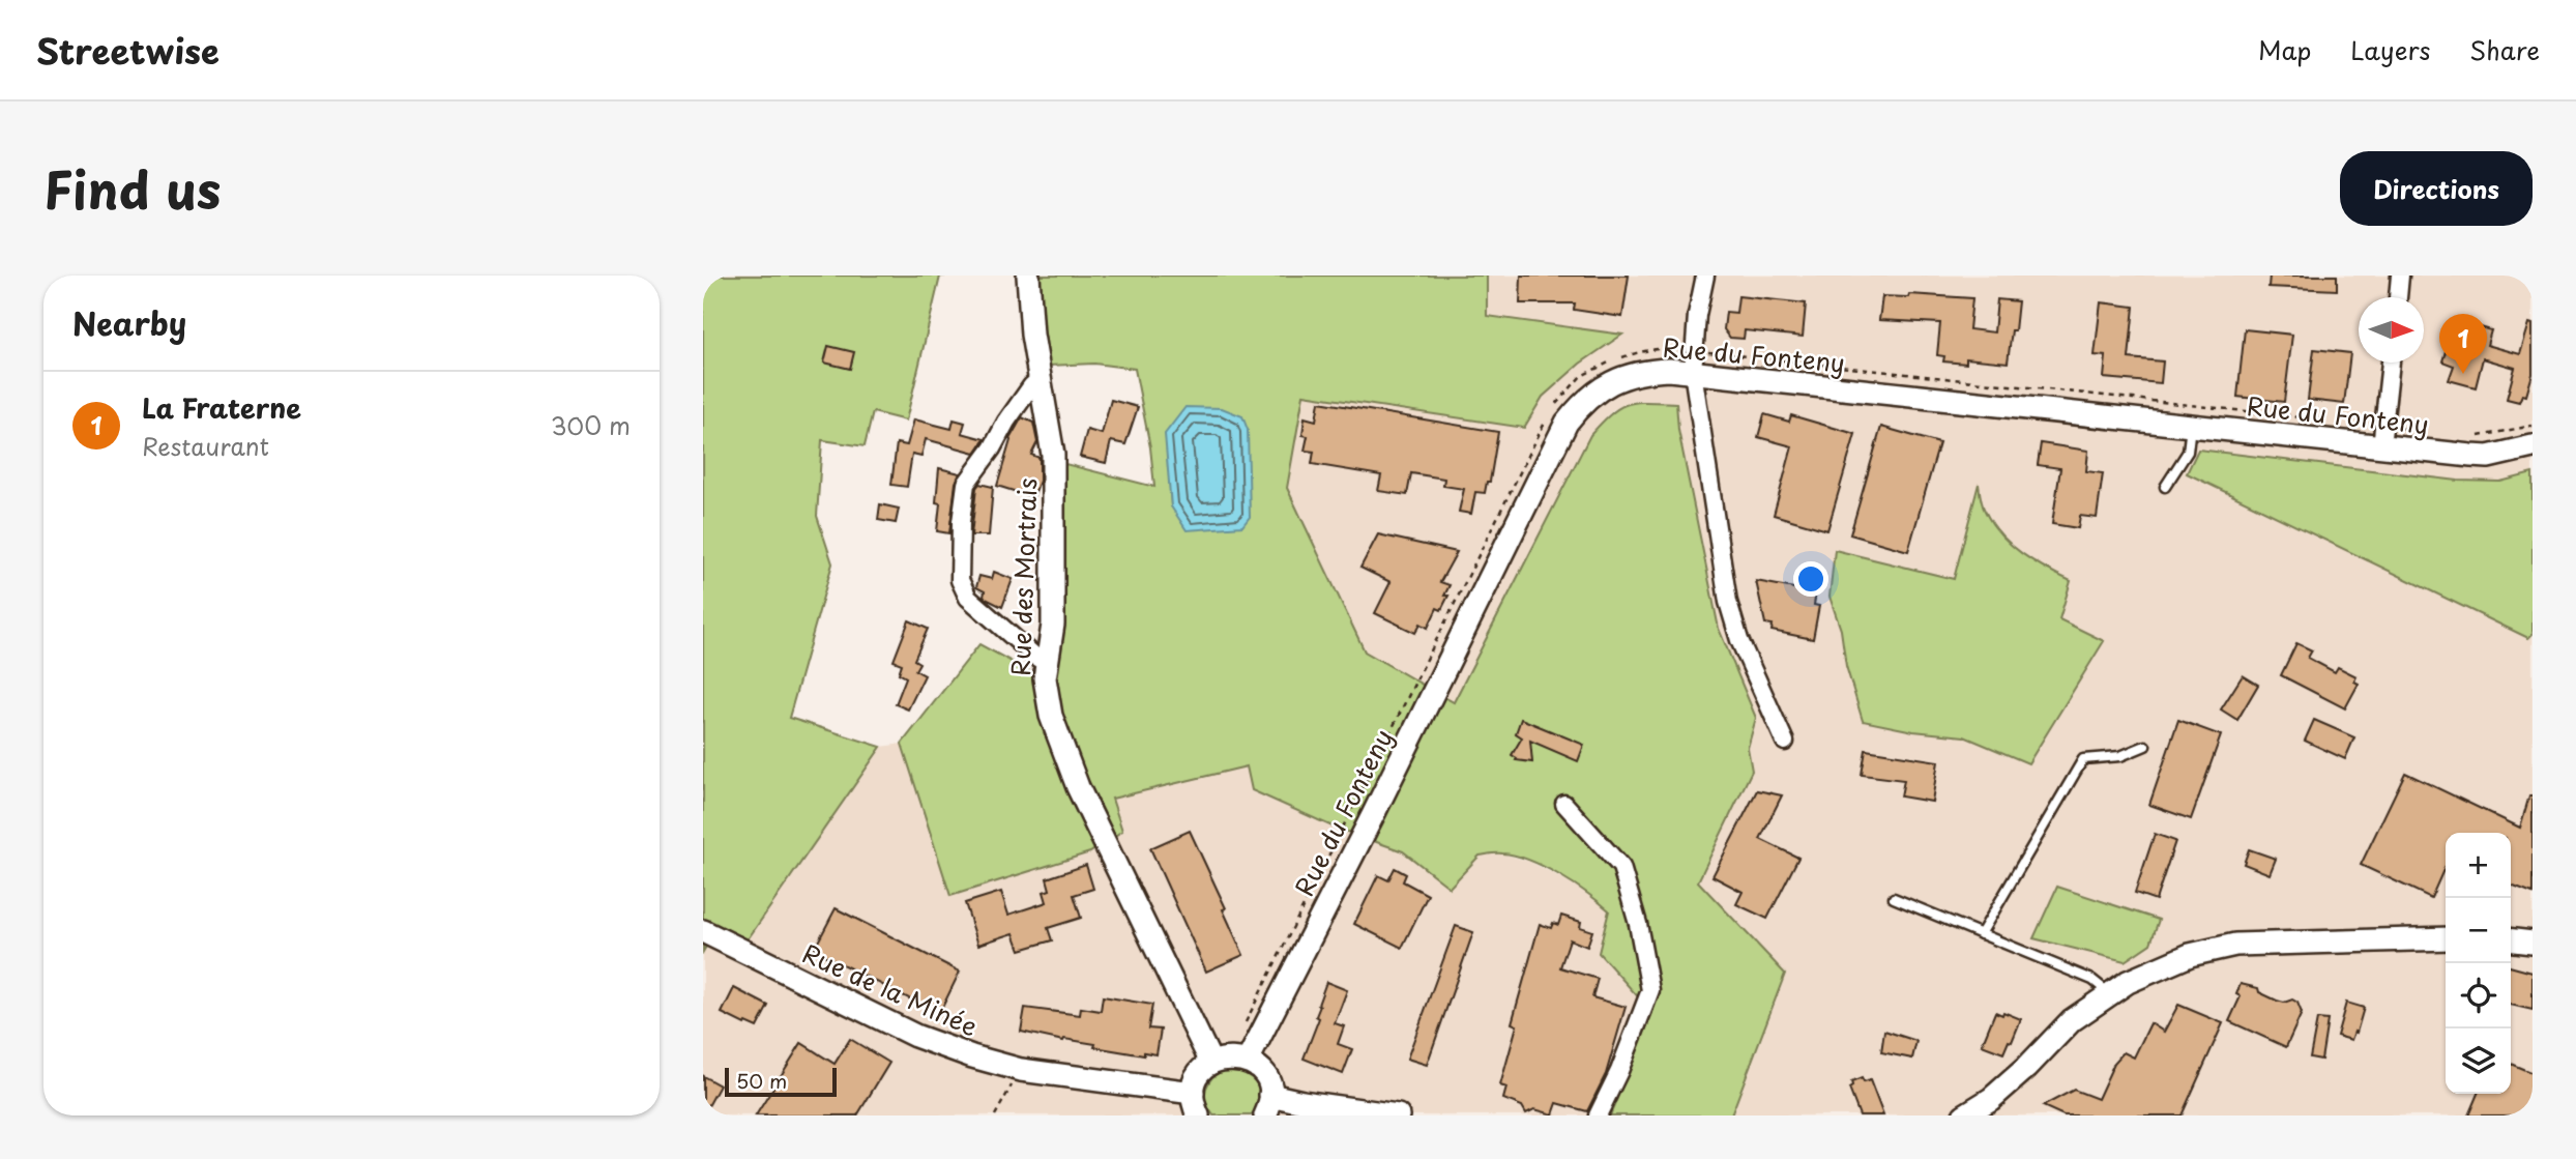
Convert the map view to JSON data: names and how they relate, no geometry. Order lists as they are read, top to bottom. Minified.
{"streets":{"street":["Rue du Fonteny","Rue des Mortrais","Rue de la Minée"]},"scale_bar":"50 m","north":"right","page":{"header":"Streetwise","nav":["Map","Layers","Share"],"title":"Find us","buttons":"Directions","heading":"Nearby","pins":"1","list":[{"mark":"1","name":"La Fraterne","note":"Restaurant","value":"300 m"}],"map_buttons":["+","−"],"scale":"50 m"}}
